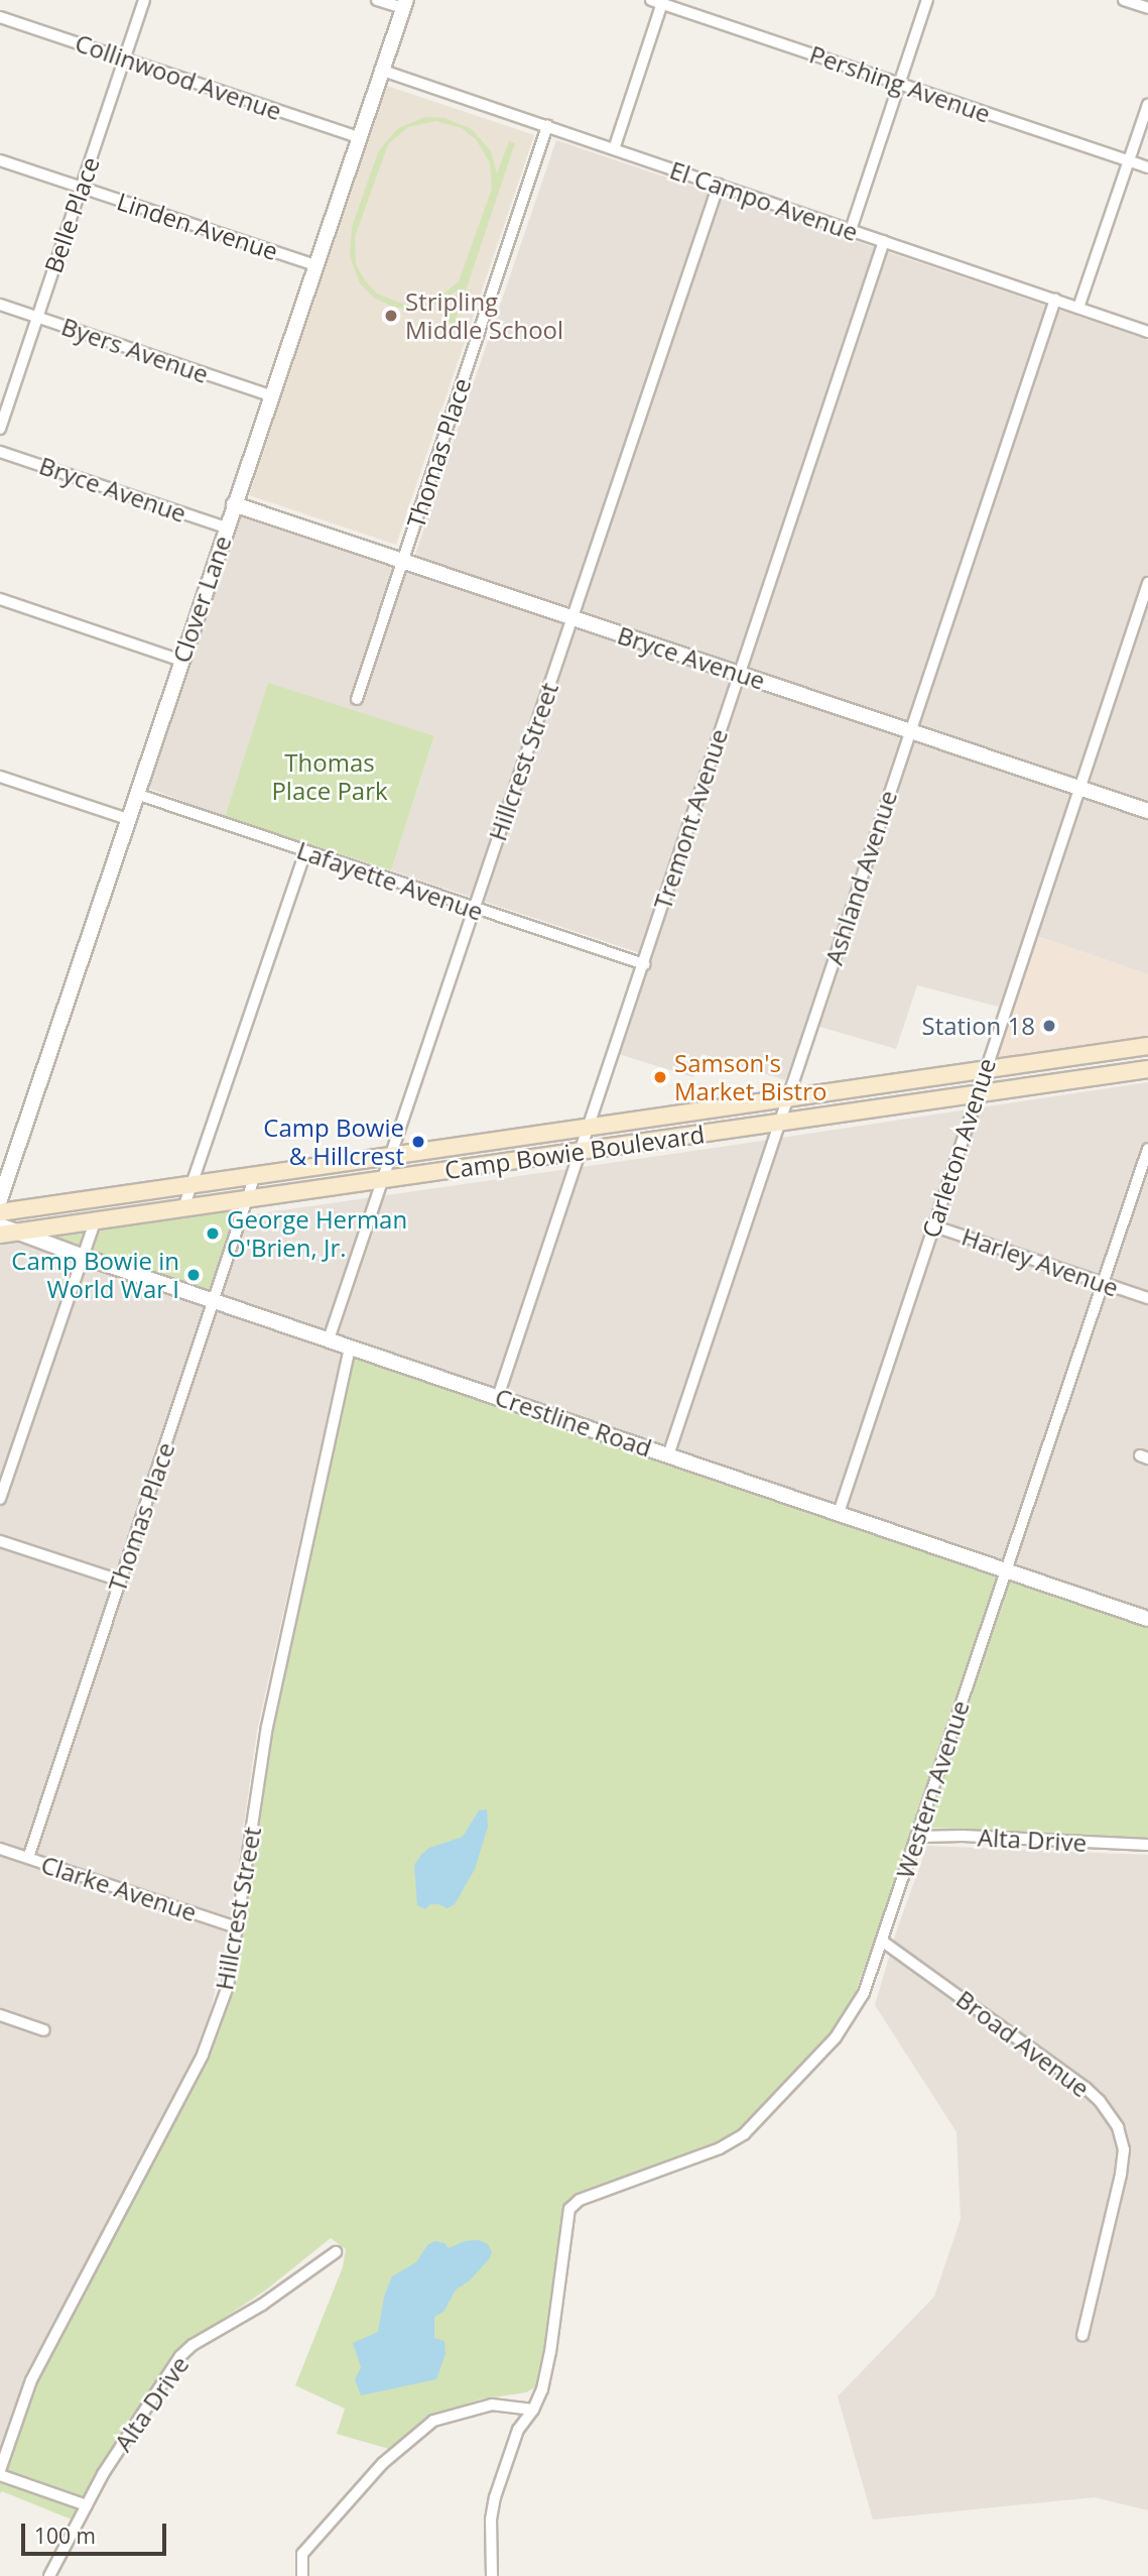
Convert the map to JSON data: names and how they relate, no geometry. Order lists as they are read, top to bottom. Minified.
{"streets":{"main road":["Camp Bowie Boulevard"],"street":["Collinwood Avenue","Pershing Avenue","El Campo Avenue","Belle Place","Linden Avenue","Byers Avenue","Thomas Place","Bryce Avenue","Clover Lane","Hillcrest Street","Tremont Avenue","Ashland Avenue","Lafayette Avenue","Carleton Avenue","Harley Avenue","Crestline Road","Western Avenue","Alta Drive","Clarke Avenue","Broad Avenue"]},"crossings":[["Collinwood Avenue","Belle Place"],["Collinwood Avenue","Clover Lane"],["El Campo Avenue","Thomas Place"],["El Campo Avenue","Clover Lane"],["El Campo Avenue","Hillcrest Street"],["El Campo Avenue","Tremont Avenue"],["El Campo Avenue","Ashland Avenue"],["Belle Place","Linden Avenue"],["Belle Place","Byers Avenue"],["Linden Avenue","Clover Lane"],["Byers Avenue","Clover Lane"],["Thomas Place","Bryce Avenue"],["Thomas Place","Camp Bowie Boulevard"],["Thomas Place","Crestline Road"],["Thomas Place","Clarke Avenue"],["Bryce Avenue","Clover Lane"],["Bryce Avenue","Hillcrest Street"],["Bryce Avenue","Tremont Avenue"],["Bryce Avenue","Ashland Avenue"],["Bryce Avenue","Carleton Avenue"],["Clover Lane","Lafayette Avenue"],["Hillcrest Street","Lafayette Avenue"],["Hillcrest Street","Camp Bowie Boulevard"],["Hillcrest Street","Crestline Road"],["Hillcrest Street","Clarke Avenue"],["Tremont Avenue","Lafayette Avenue"],["Tremont Avenue","Camp Bowie Boulevard"],["Tremont Avenue","Crestline Road"],["Ashland Avenue","Camp Bowie Boulevard"],["Ashland Avenue","Crestline Road"],["Carleton Avenue","Camp Bowie Boulevard"],["Carleton Avenue","Harley Avenue"],["Carleton Avenue","Crestline Road"],["Camp Bowie Boulevard","Crestline Road"],["Harley Avenue","Western Avenue"],["Crestline Road","Western Avenue"],["Western Avenue","Alta Drive"],["Western Avenue","Broad Avenue"]],"parks":["Thomas Place Park"],"places":["Stripling Middle School","Station 18","Samson's Market Bistro","Camp Bowie & Hillcrest","George Herman O'Brien, Jr.","Camp Bowie in World War I"],"scale_bar":"100 m"}
